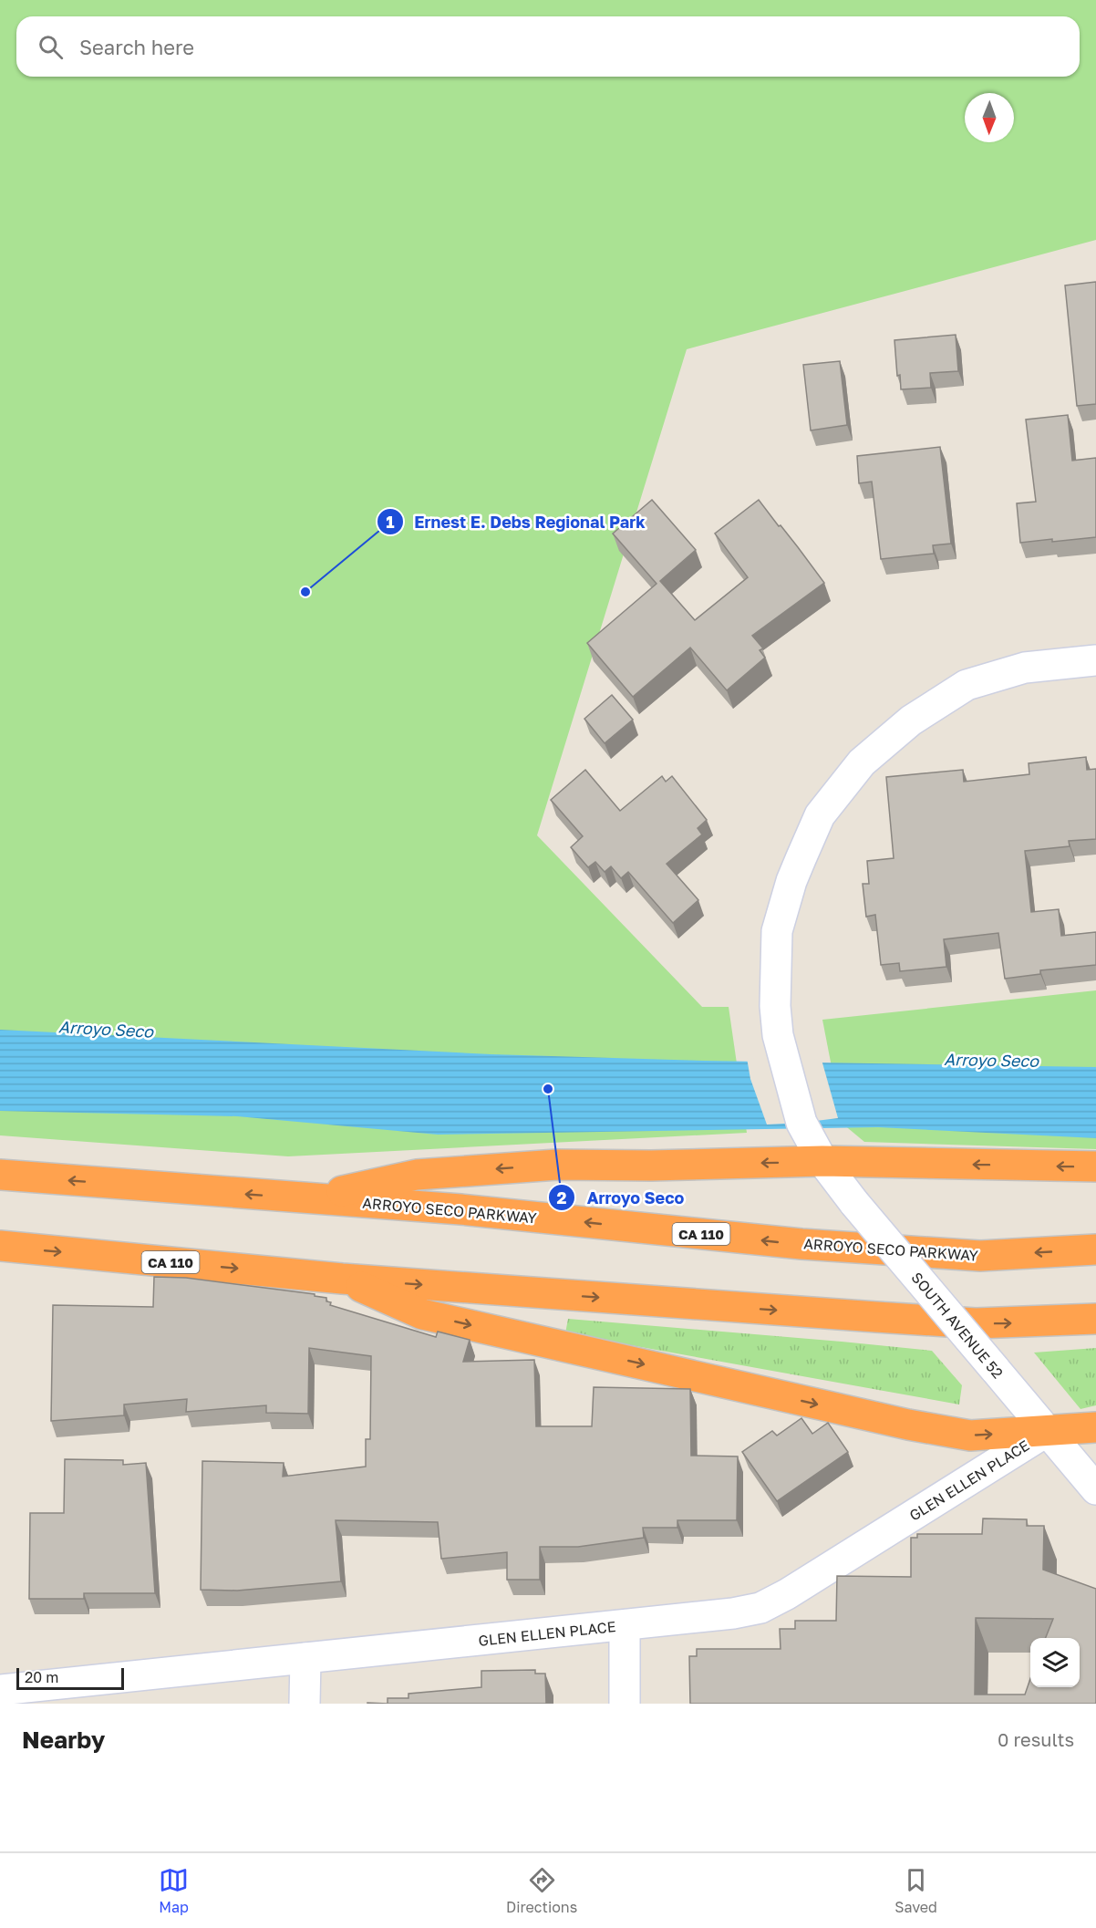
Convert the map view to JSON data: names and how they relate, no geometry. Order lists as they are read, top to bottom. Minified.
{"streets":{"highway":["ARROYO SECO PARKWAY","CA 110"],"street":["SOUTH AVENUE 52","GLEN ELLEN PLACE"]},"crossings":[["SOUTH AVENUE 52","GLEN ELLEN PLACE"]],"water":["Arroyo Seco"],"places":["Ernest E. Debs Regional Park","Arroyo Seco"],"scale_bar":"20 m","north":"bottom","page":{"search":"Search here","scale":"20 m","heading":["Nearby","0 results"],"nav":["Map","Directions","Saved"]}}
